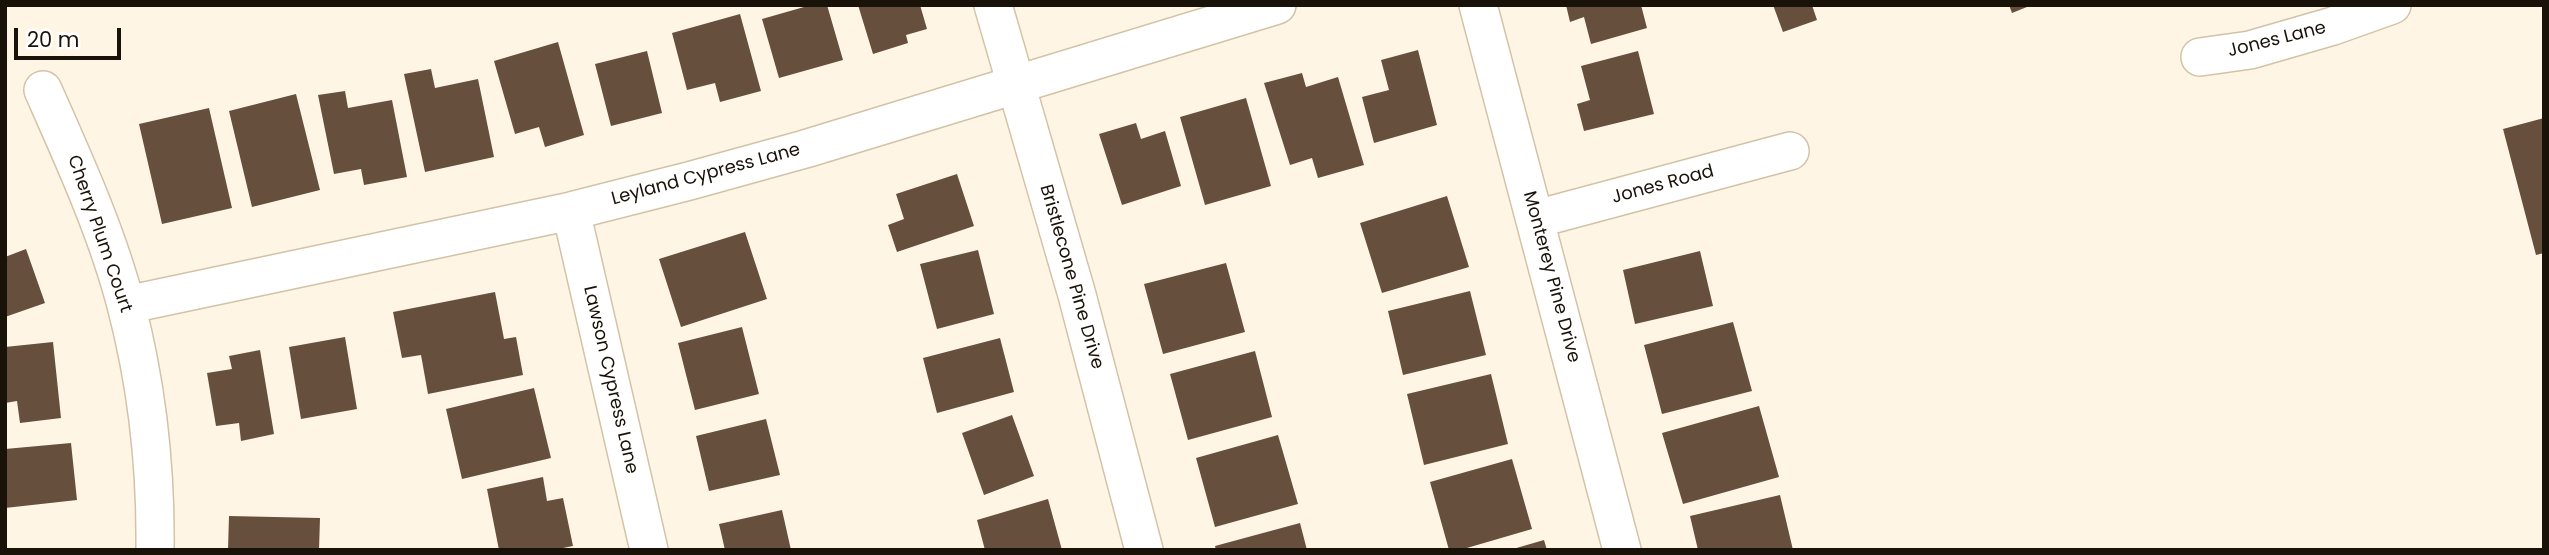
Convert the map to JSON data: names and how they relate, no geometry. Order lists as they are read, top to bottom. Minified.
{"streets":{"street":["Jones Lane","Leyland Cypress Lane","Jones Road","Cherry Plum Court","Bristlecone Pine Drive","Monterey Pine Drive","Lawson Cypress Lane"]},"crossings":[["Leyland Cypress Lane","Cherry Plum Court"],["Leyland Cypress Lane","Bristlecone Pine Drive"],["Leyland Cypress Lane","Lawson Cypress Lane"],["Jones Road","Monterey Pine Drive"]],"scale_bar":"20 m"}
